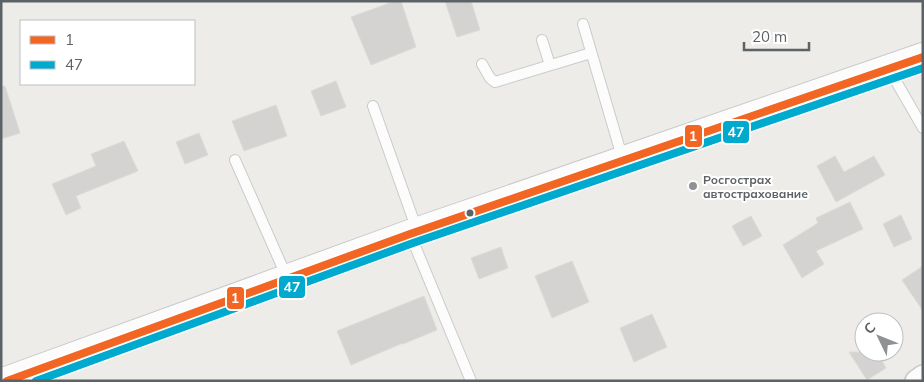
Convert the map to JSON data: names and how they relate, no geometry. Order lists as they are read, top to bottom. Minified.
{"places":["Росгострах автострахование"],"lines":["transit line 1","transit line 47"],"legend":["1","47"],"scale_bar":"20 m","north":"top left"}
